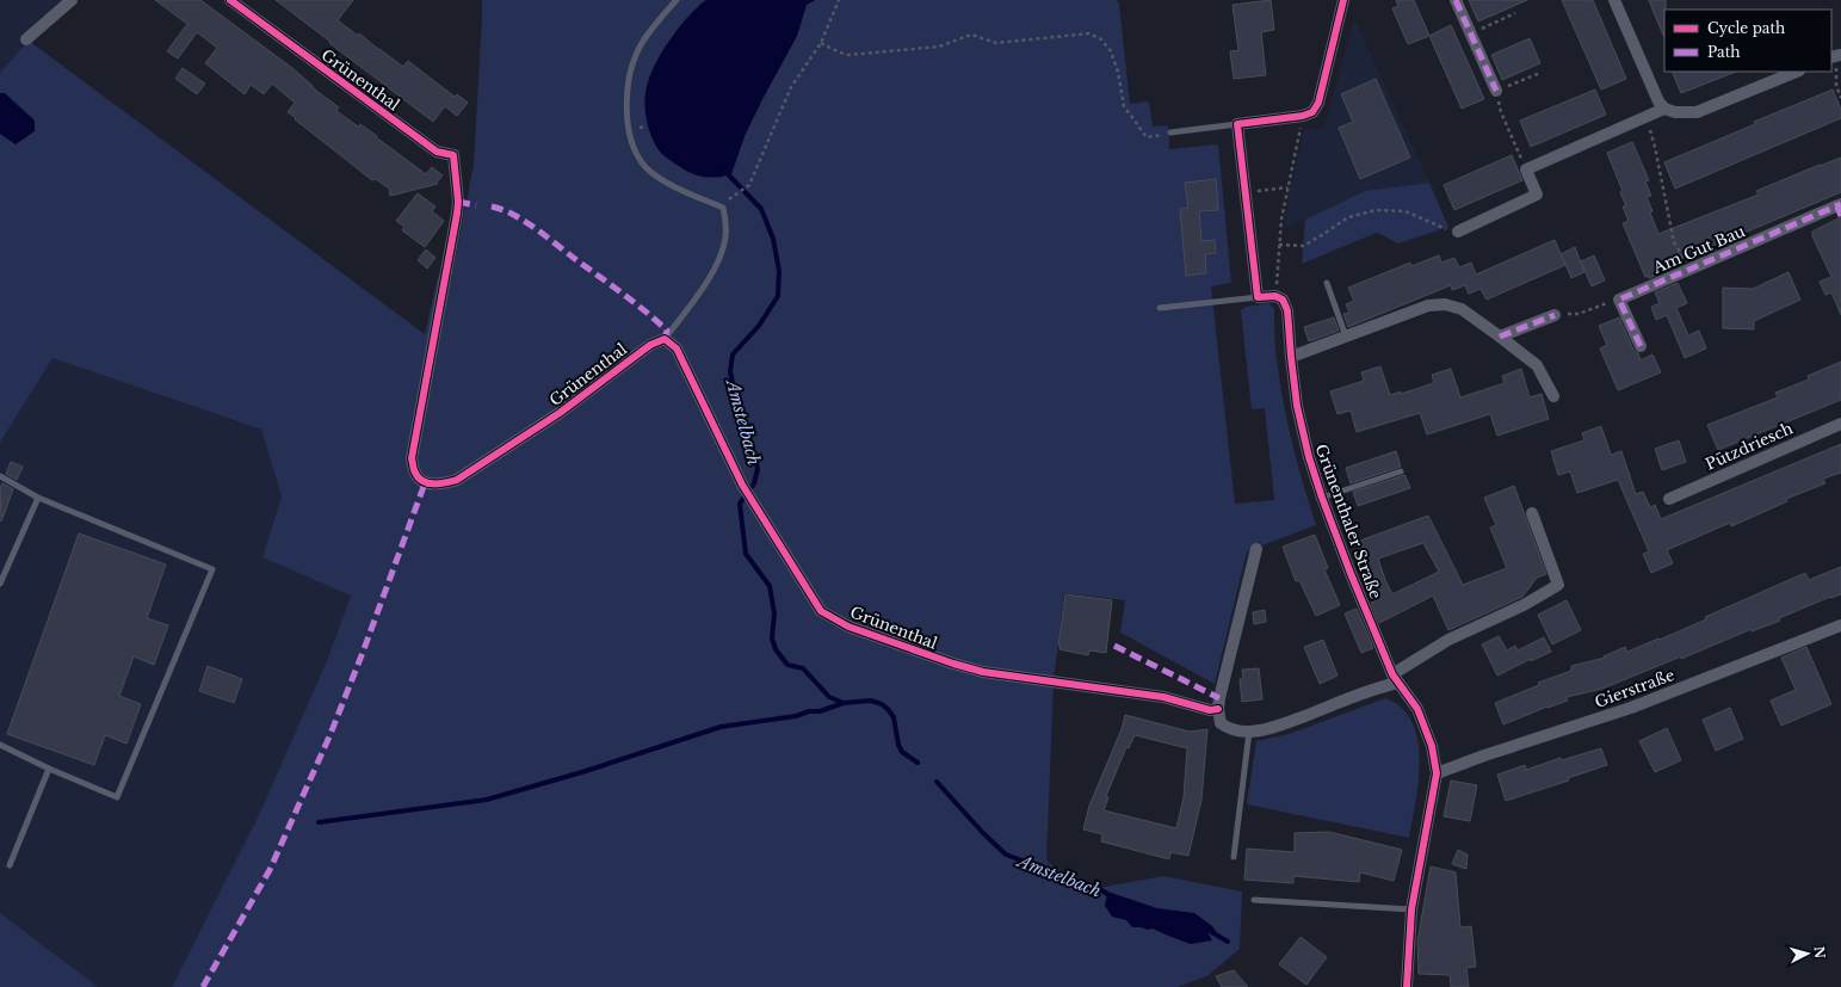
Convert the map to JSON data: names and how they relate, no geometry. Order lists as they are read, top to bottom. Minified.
{"streets":{"street":["Grünenthal","Am Gut Bau","Pützdriesch","Grünenthaler Straße","Gierstraße"]},"crossings":[["Grünenthaler Straße","Gierstraße"]],"water":["Amstelbach"],"legend":["Cycle path","Path"],"north":"right"}
